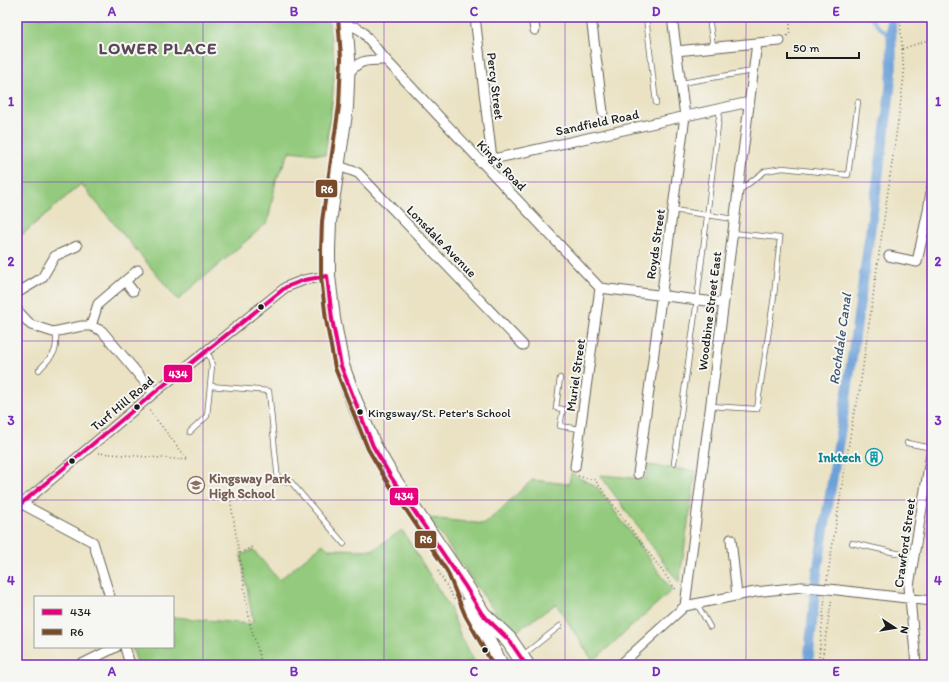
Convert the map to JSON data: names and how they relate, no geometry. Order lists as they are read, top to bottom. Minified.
{"streets":{"street":["Percy Street","Sandfield Road","King's Road","Lonsdale Avenue","Royds Street","Woodbine Street East","Muriel Street","Turf Hill Road","Crawford Street"]},"crossings":[["Percy Street","Sandfield Road"],["Sandfield Road","King's Road"],["Sandfield Road","Royds Street"],["Sandfield Road","Woodbine Street East"],["King's Road","Muriel Street"]],"districts":["LOWER PLACE"],"water":["Rochdale Canal"],"places":{"other":["Kingsway/St. Peter's School"],"building":["Inktech"],"school or university":["Kingsway Park High School"]},"lines":["transit line R6","transit line 434"],"legend":["434","R6"],"scale_bar":"50 m","north":"right","grid":{"columns":["A","B","C","D","E"],"rows":["1","2","3","4"]}}
